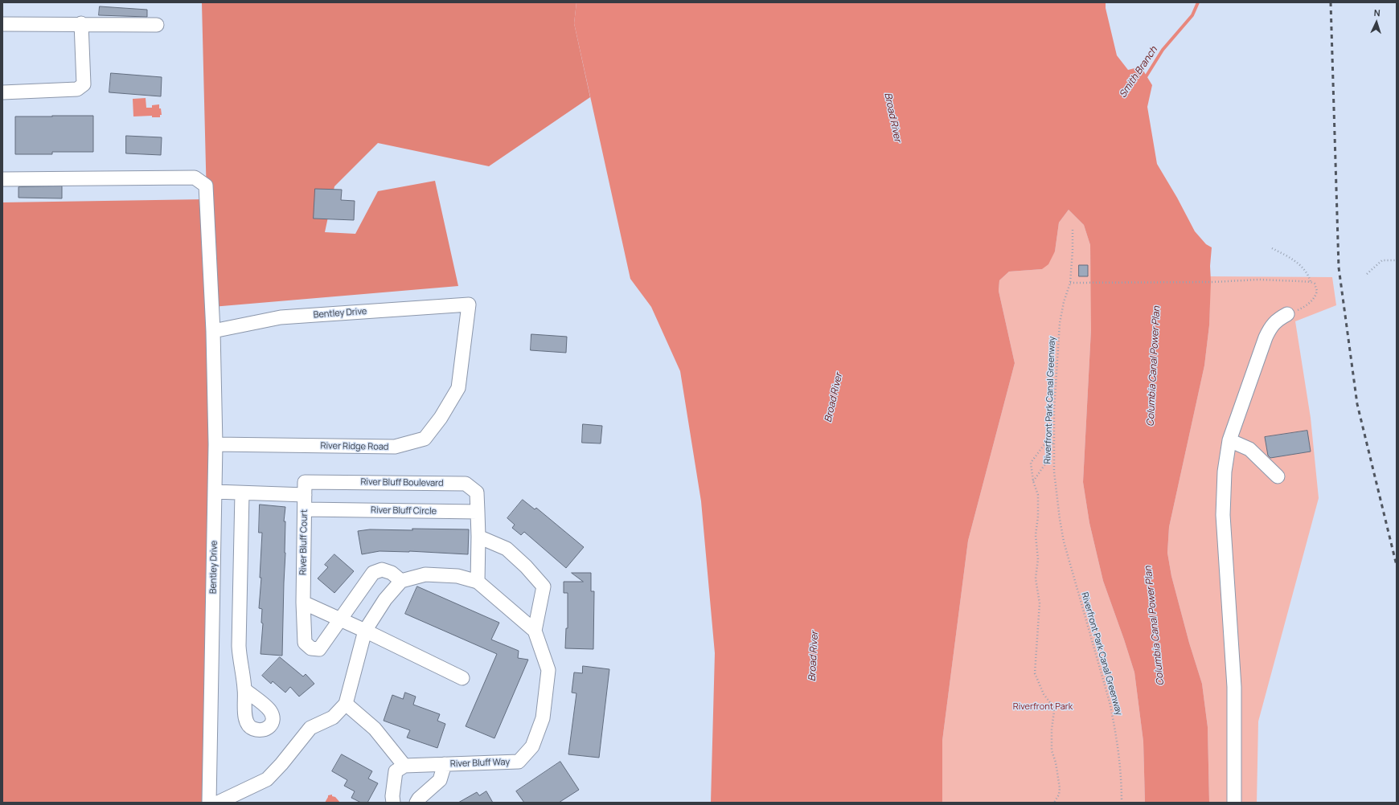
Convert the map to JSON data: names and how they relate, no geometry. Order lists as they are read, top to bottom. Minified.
{"streets":{"street":["Bentley Drive","River Ridge Road","River Bluff Boulevard","River Bluff Circle","River Bluff Court","River Bluff Way"],"path":["Riverfront Park Canal Greenway"]},"crossings":[["Bentley Drive","River Ridge Road"],["Bentley Drive","River Bluff Boulevard"],["River Bluff Boulevard","River Bluff Circle"],["River Bluff Boulevard","River Bluff Court"],["River Bluff Circle","River Bluff Court"]],"water":["Smith Branch","Broad River","Columbia Canal Power Plan"],"parks":["Riverfront Park"],"north":"top"}
